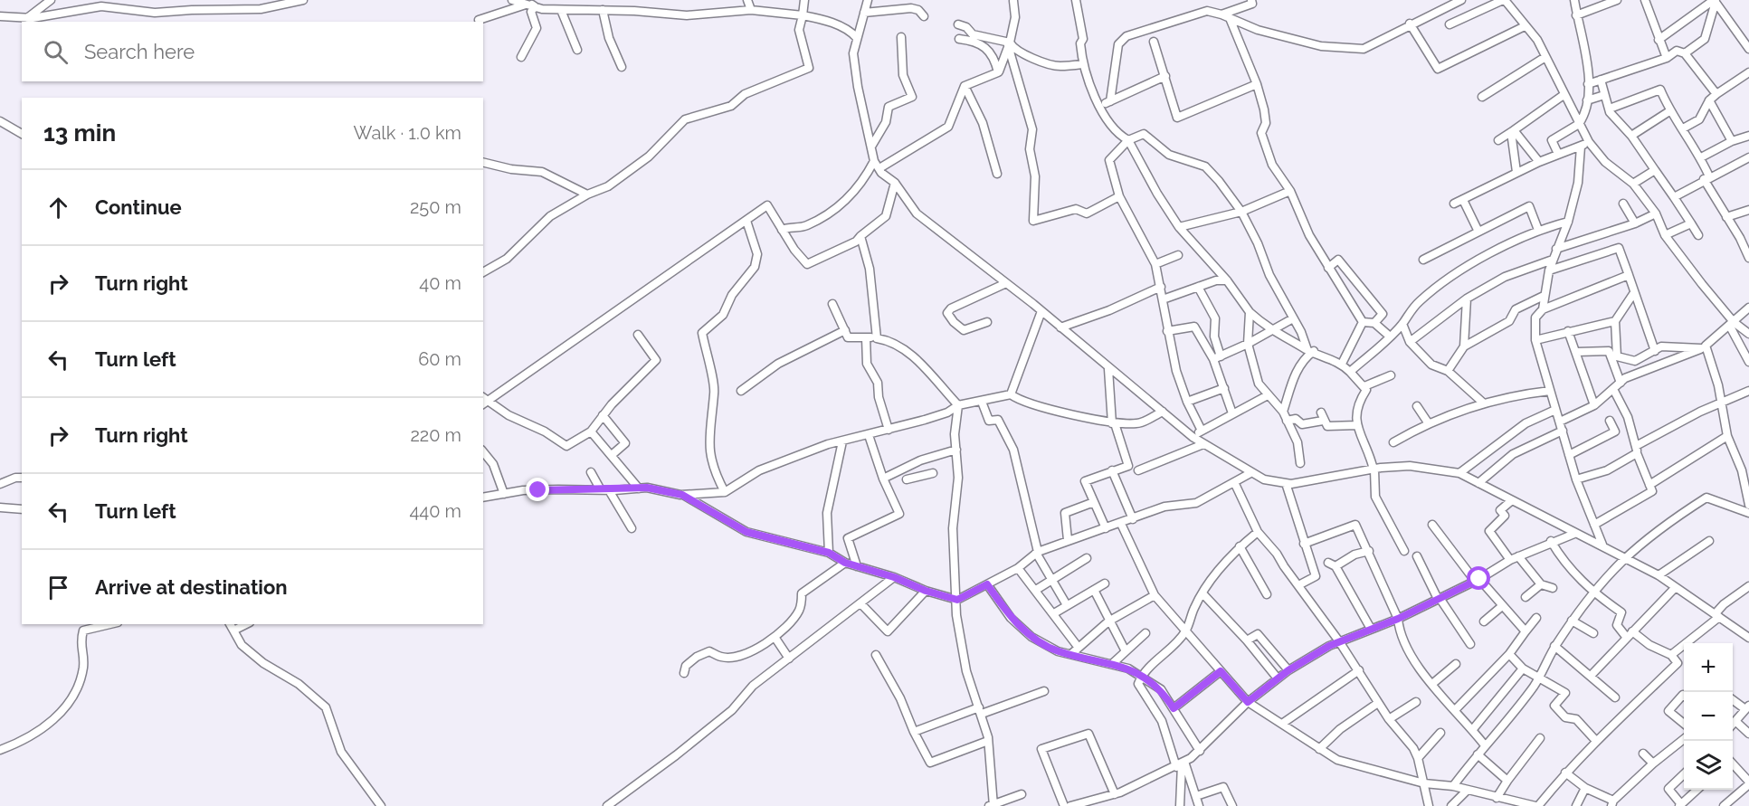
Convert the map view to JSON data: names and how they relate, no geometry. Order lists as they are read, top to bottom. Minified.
{"page":{"search":"Search here","heading":["13 min","Walk · 1.0 km"],"list":[["Continue","250 m"],["Turn right","40 m"],["Turn left","60 m"],["Turn right","220 m"],["Turn left","440 m"],"Arrive at destination"],"map_buttons":["+","−"]}}
